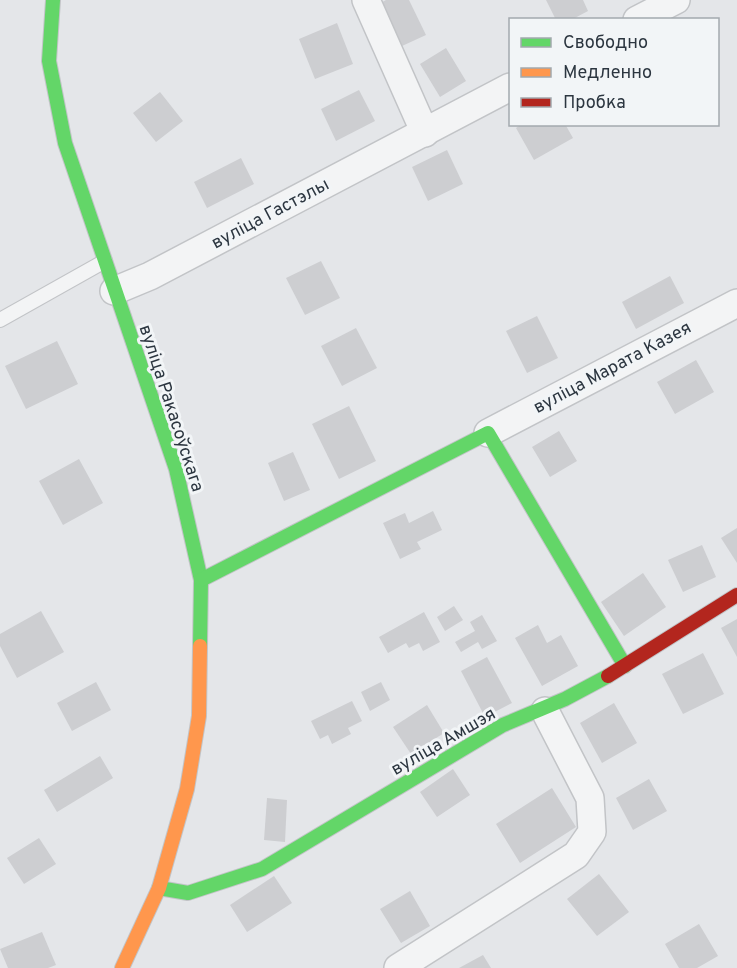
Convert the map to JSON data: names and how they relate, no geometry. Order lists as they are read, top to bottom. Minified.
{"streets":{"street":["вуліца Гастэлы","вуліца Марата Казея","вуліца Ракасоўскага","вуліца Амшэя"]},"crossings":[["вуліца Гастэлы","вуліца Ракасоўскага"],["вуліца Ракасоўскага","вуліца Амшэя"]],"legend":["Свободно","Медленно","Пробка"]}
